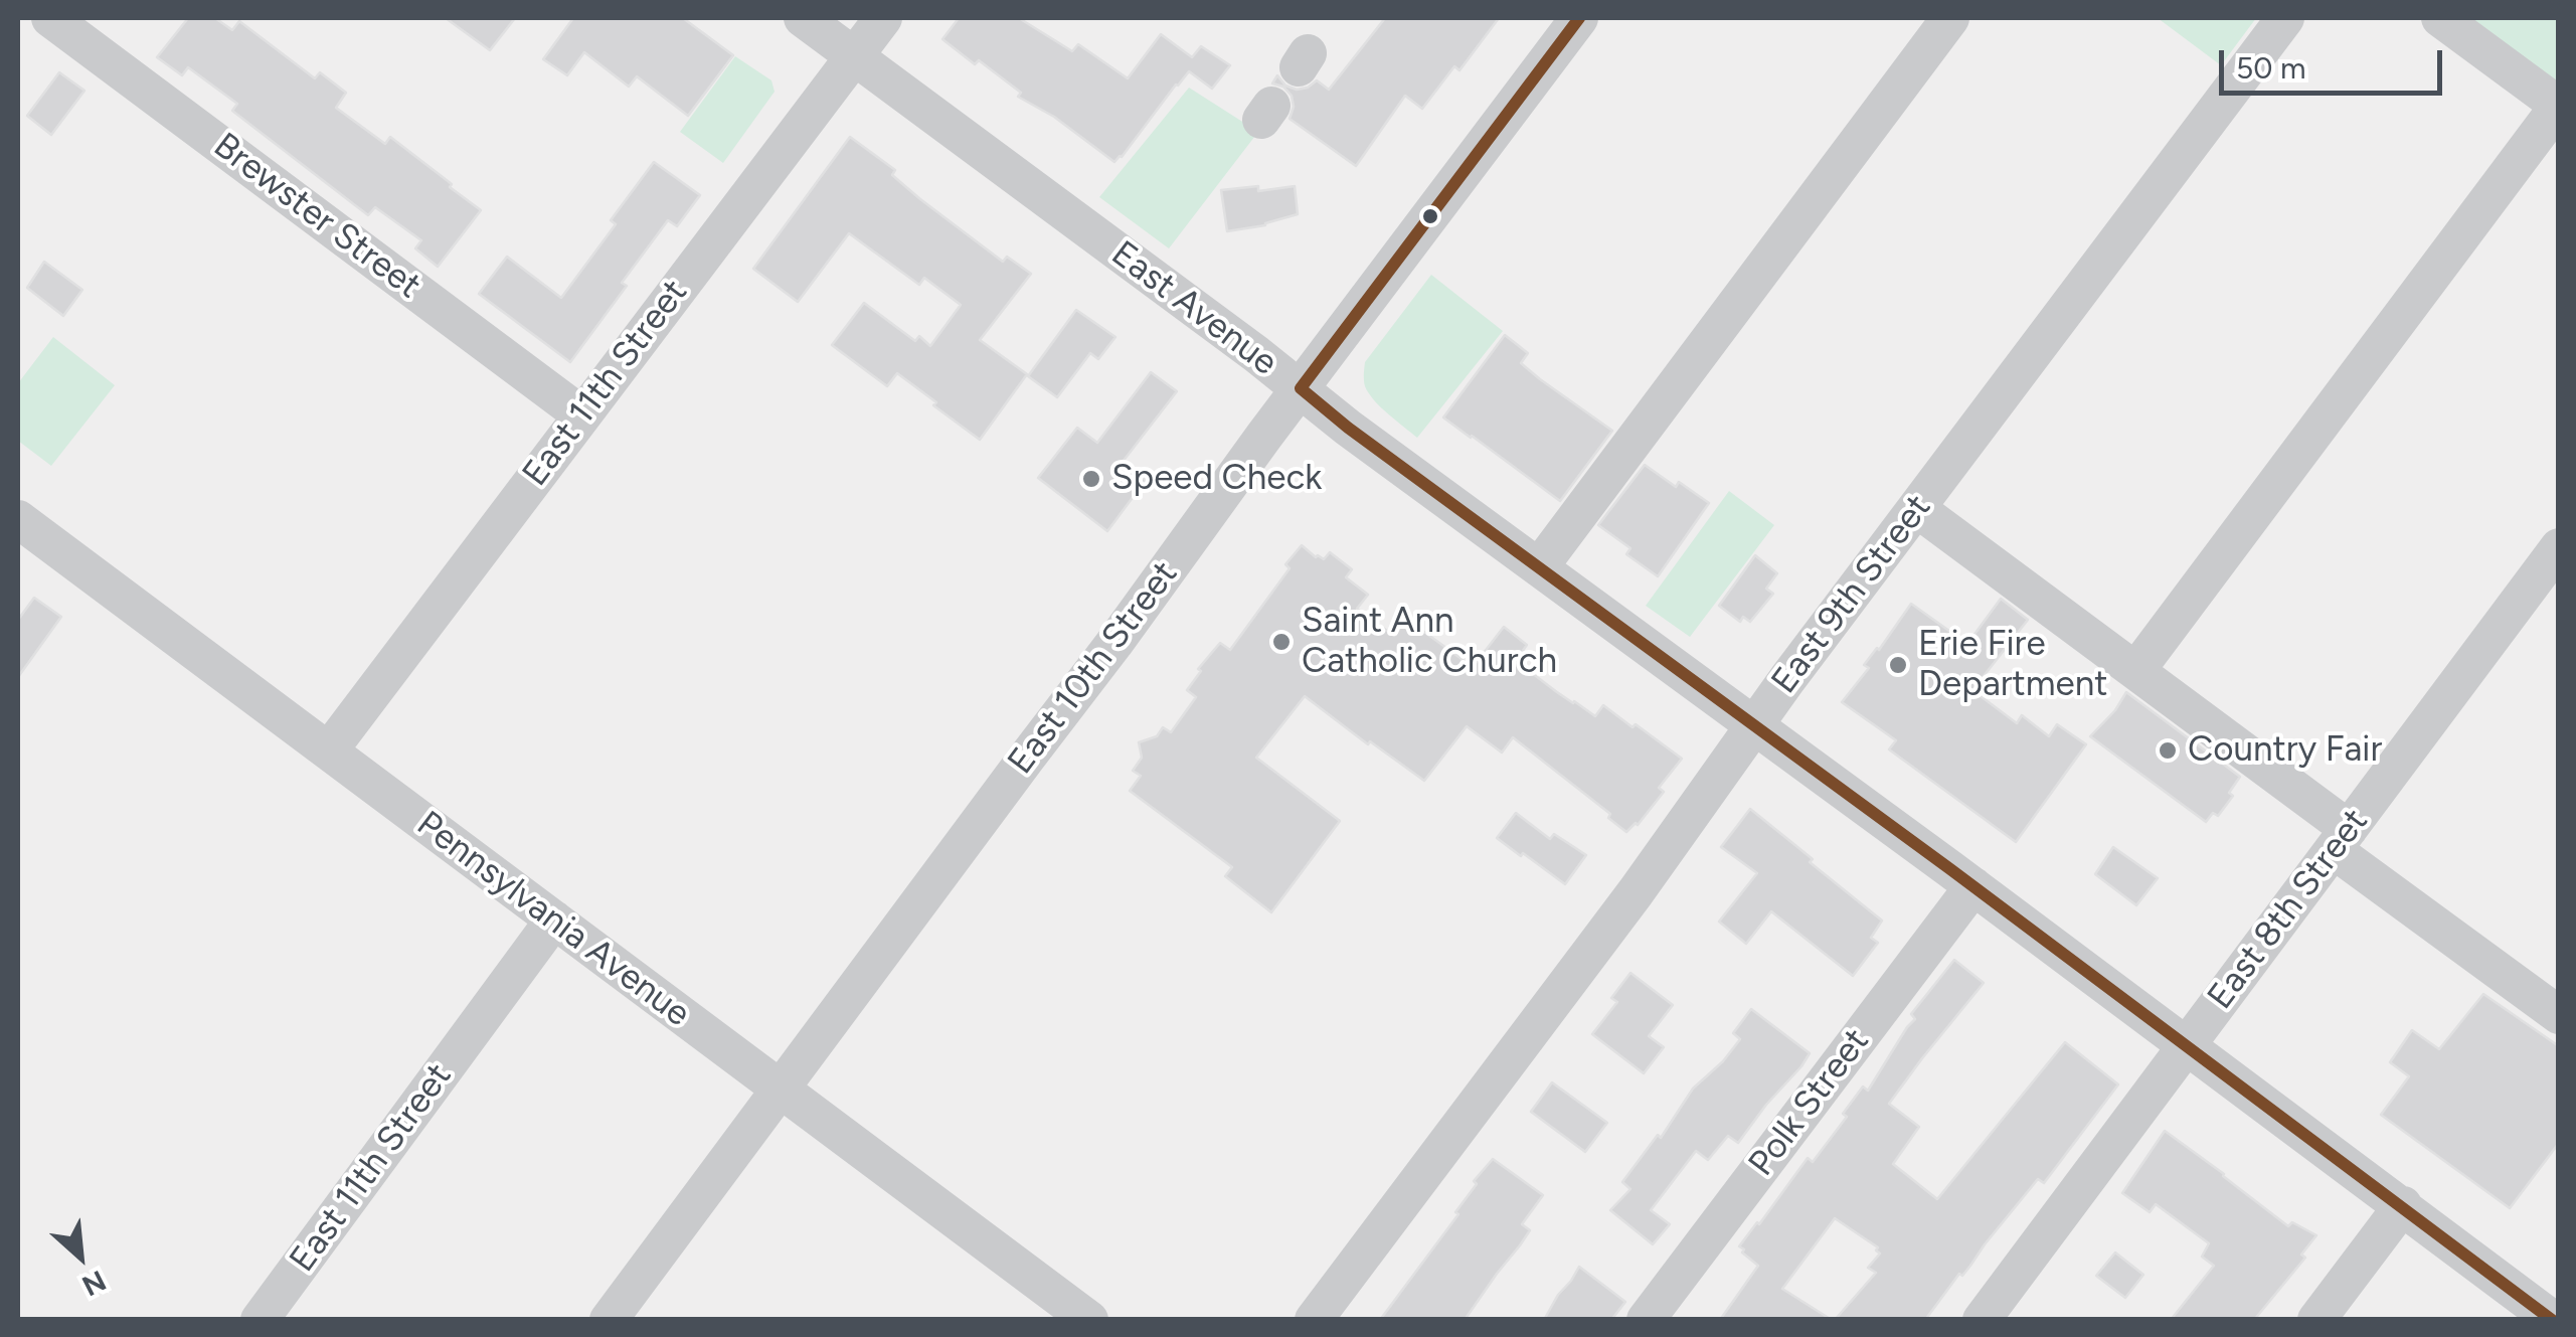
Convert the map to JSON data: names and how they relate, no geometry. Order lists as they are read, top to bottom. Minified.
{"streets":{"street":["Brewster Street","East Avenue","East 11th Street","East 9th Street","East 10th Street","East 8th Street","Pennsylvania Avenue","Polk Street"]},"crossings":[["Brewster Street","East 11th Street"],["East Avenue","East 11th Street"],["East Avenue","East 9th Street"],["East Avenue","East 10th Street"],["East Avenue","East 8th Street"],["East Avenue","Polk Street"],["East 11th Street","Pennsylvania Avenue"],["East 10th Street","Pennsylvania Avenue"]],"places":["Speed Check","Saint Ann Catholic Church","Erie Fire Department","Country Fair"],"scale_bar":"50 m","north":"bottom right"}
